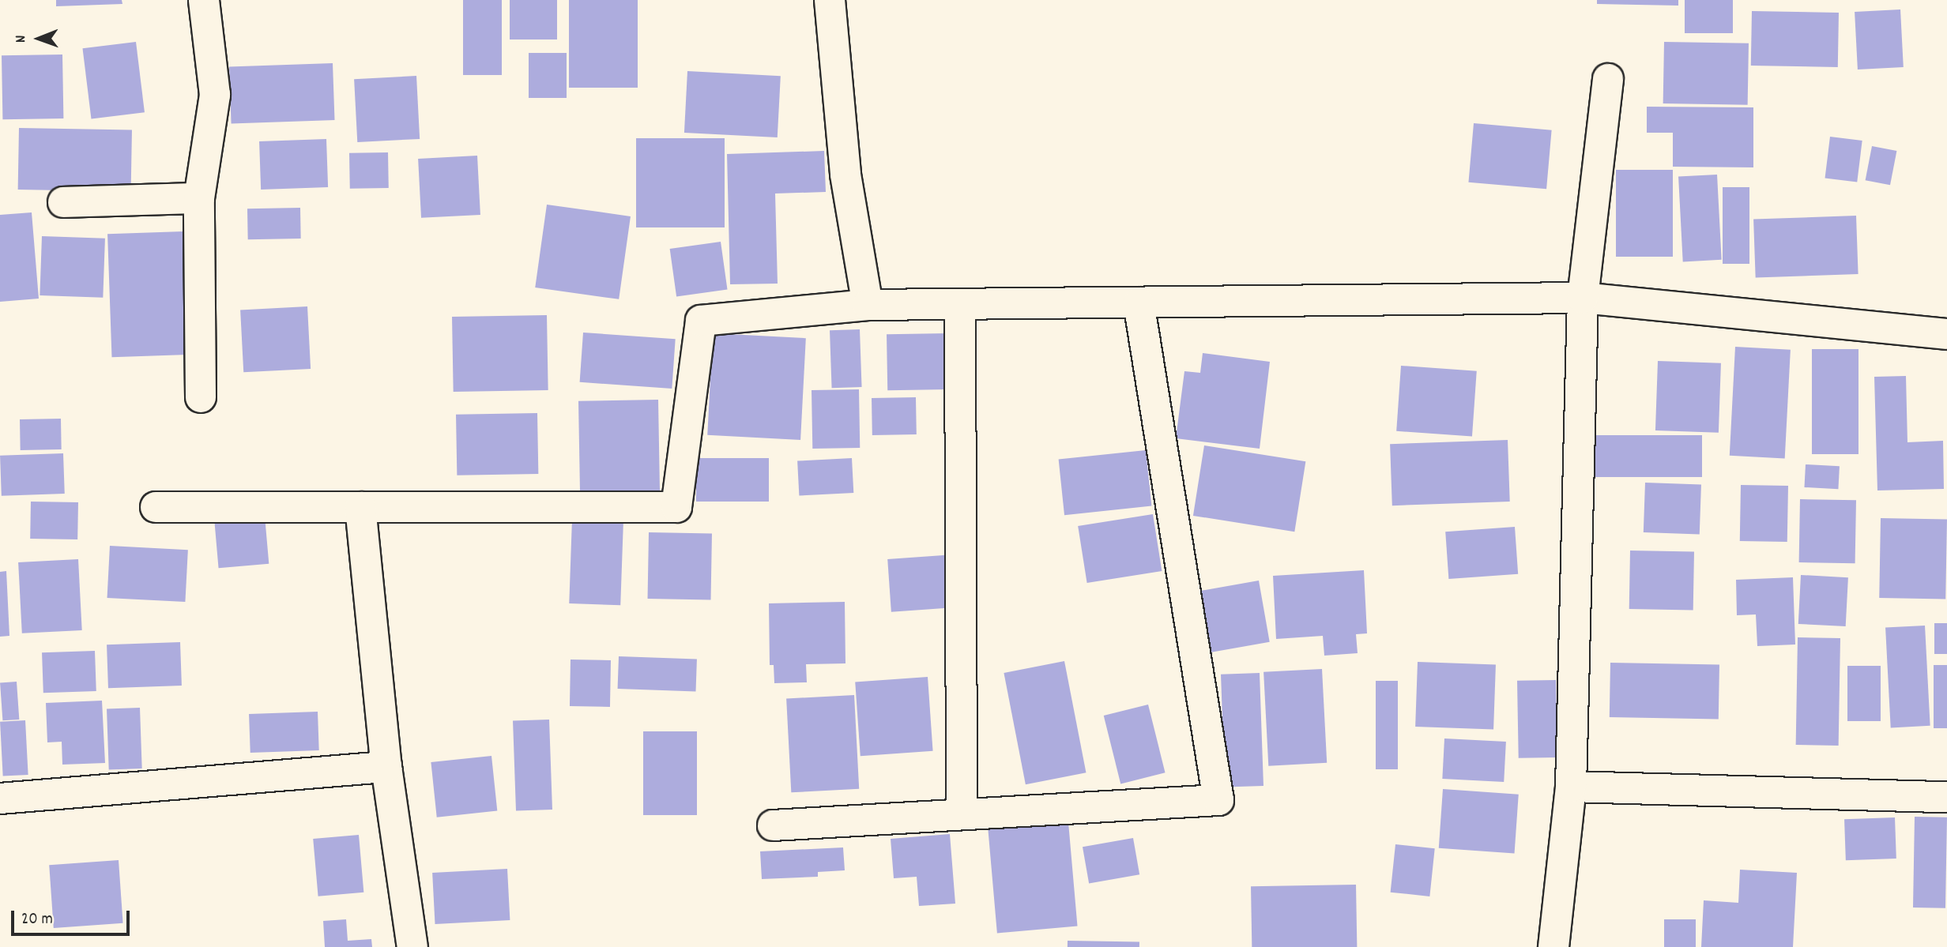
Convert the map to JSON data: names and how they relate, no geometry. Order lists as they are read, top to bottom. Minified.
{"scale_bar":"20 m","north":"left"}
